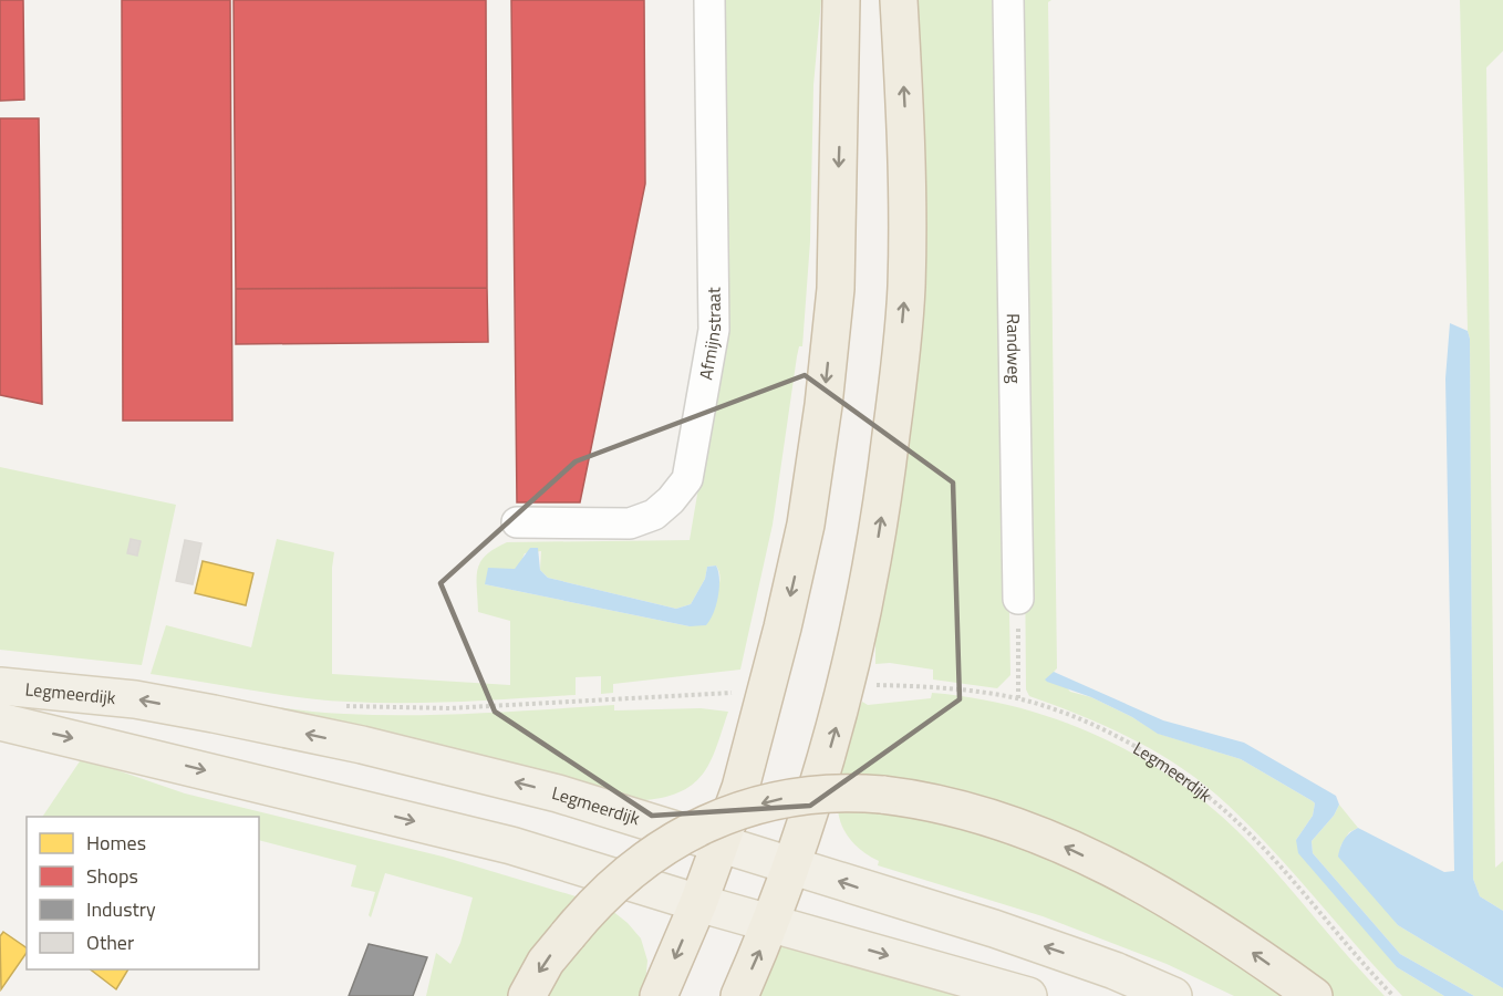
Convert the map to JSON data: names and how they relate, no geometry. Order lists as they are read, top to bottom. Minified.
{"streets":{"main road":["Legmeerdijk"],"street":["Afmijnstraat","Randweg"]},"legend":["Homes","Shops","Industry","Other"]}
